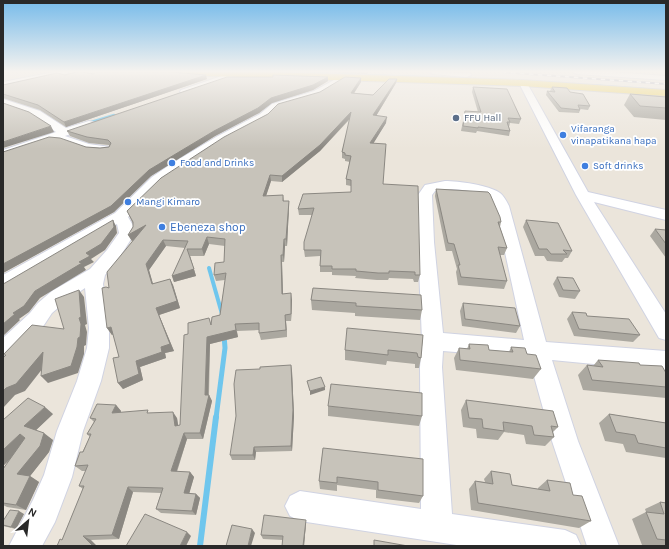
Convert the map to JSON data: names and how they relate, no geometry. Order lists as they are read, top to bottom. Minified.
{"places":["FFU Hall","Vifaranga vinapatikana hapa","Food and Drinks","Soft drinks","Mangi Kimaro","Ebeneza shop"],"north":"top right"}
